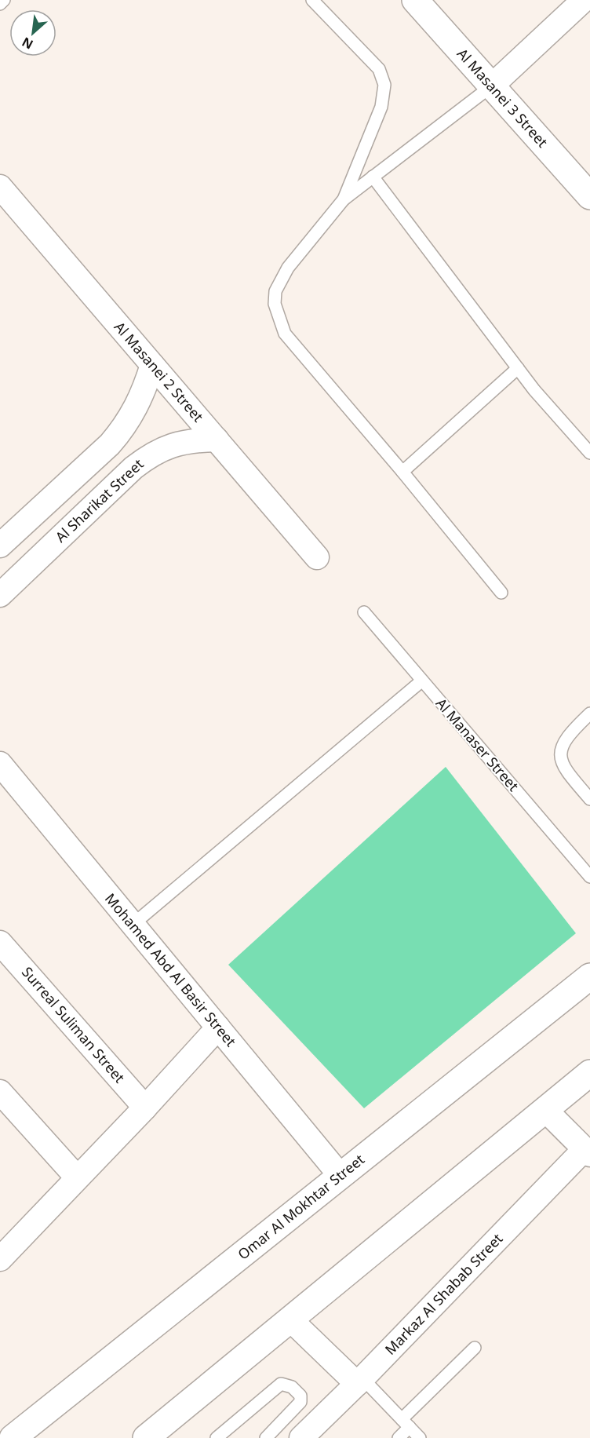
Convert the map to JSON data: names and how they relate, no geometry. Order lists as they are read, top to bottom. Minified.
{"streets":{"main road":["Al Masanei 3 Street","Omar Al Mokhtar Street"],"street":["Al Masanei 2 Street","Al Sharikat Street","Mohamed Abd Al Basir Street","Surreal Suliman Street","Markaz Al Shabab Street"],"lane":["Al Manaser Street"]},"crossings":[["Al Masanei 2 Street","Al Sharikat Street"],["Mohamed Abd Al Basir Street","Omar Al Mokhtar Street"]],"north":"bottom left"}
